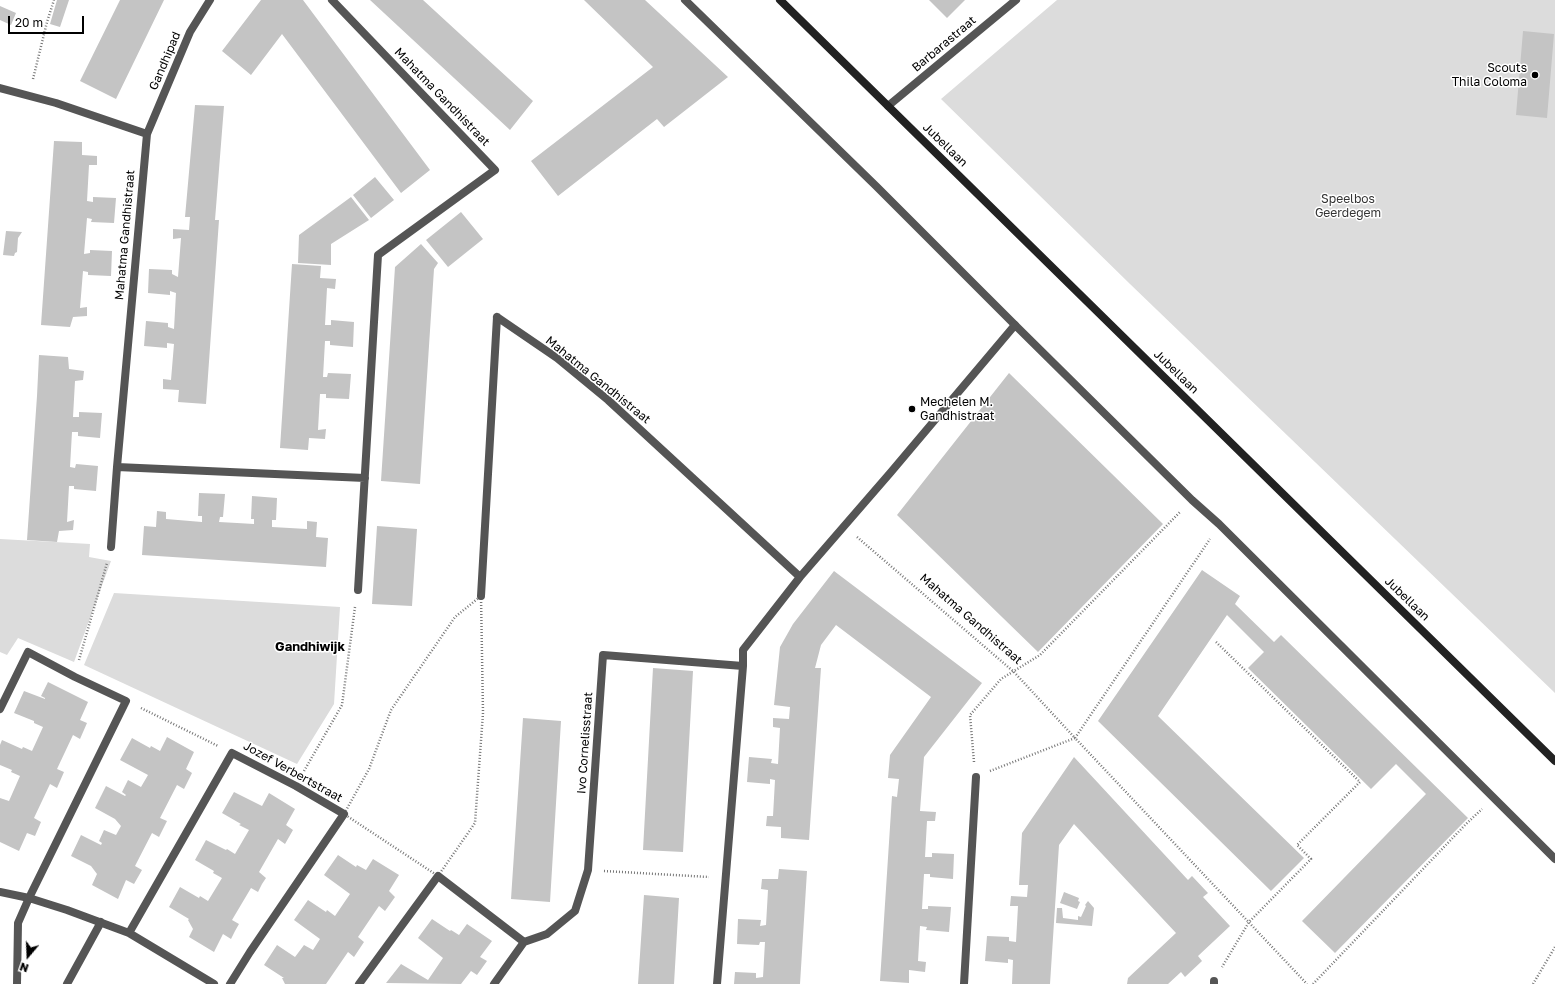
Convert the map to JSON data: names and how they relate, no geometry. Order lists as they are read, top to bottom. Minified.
{"streets":{"main road":["Jubellaan"],"street":["Barbarastraat","Gandhipad","Mahatma Gandhistraat","Ivo Cornelisstraat","Jozef Verbertstraat"]},"crossings":[["Barbarastraat","Jubellaan"],["Gandhipad","Mahatma Gandhistraat"]],"districts":["Gandhiwijk"],"parks":["Speelbos Geerdegem"],"places":["Scouts Thila Coloma","Mechelen M. Gandhistraat"],"scale_bar":"20 m","north":"bottom"}
